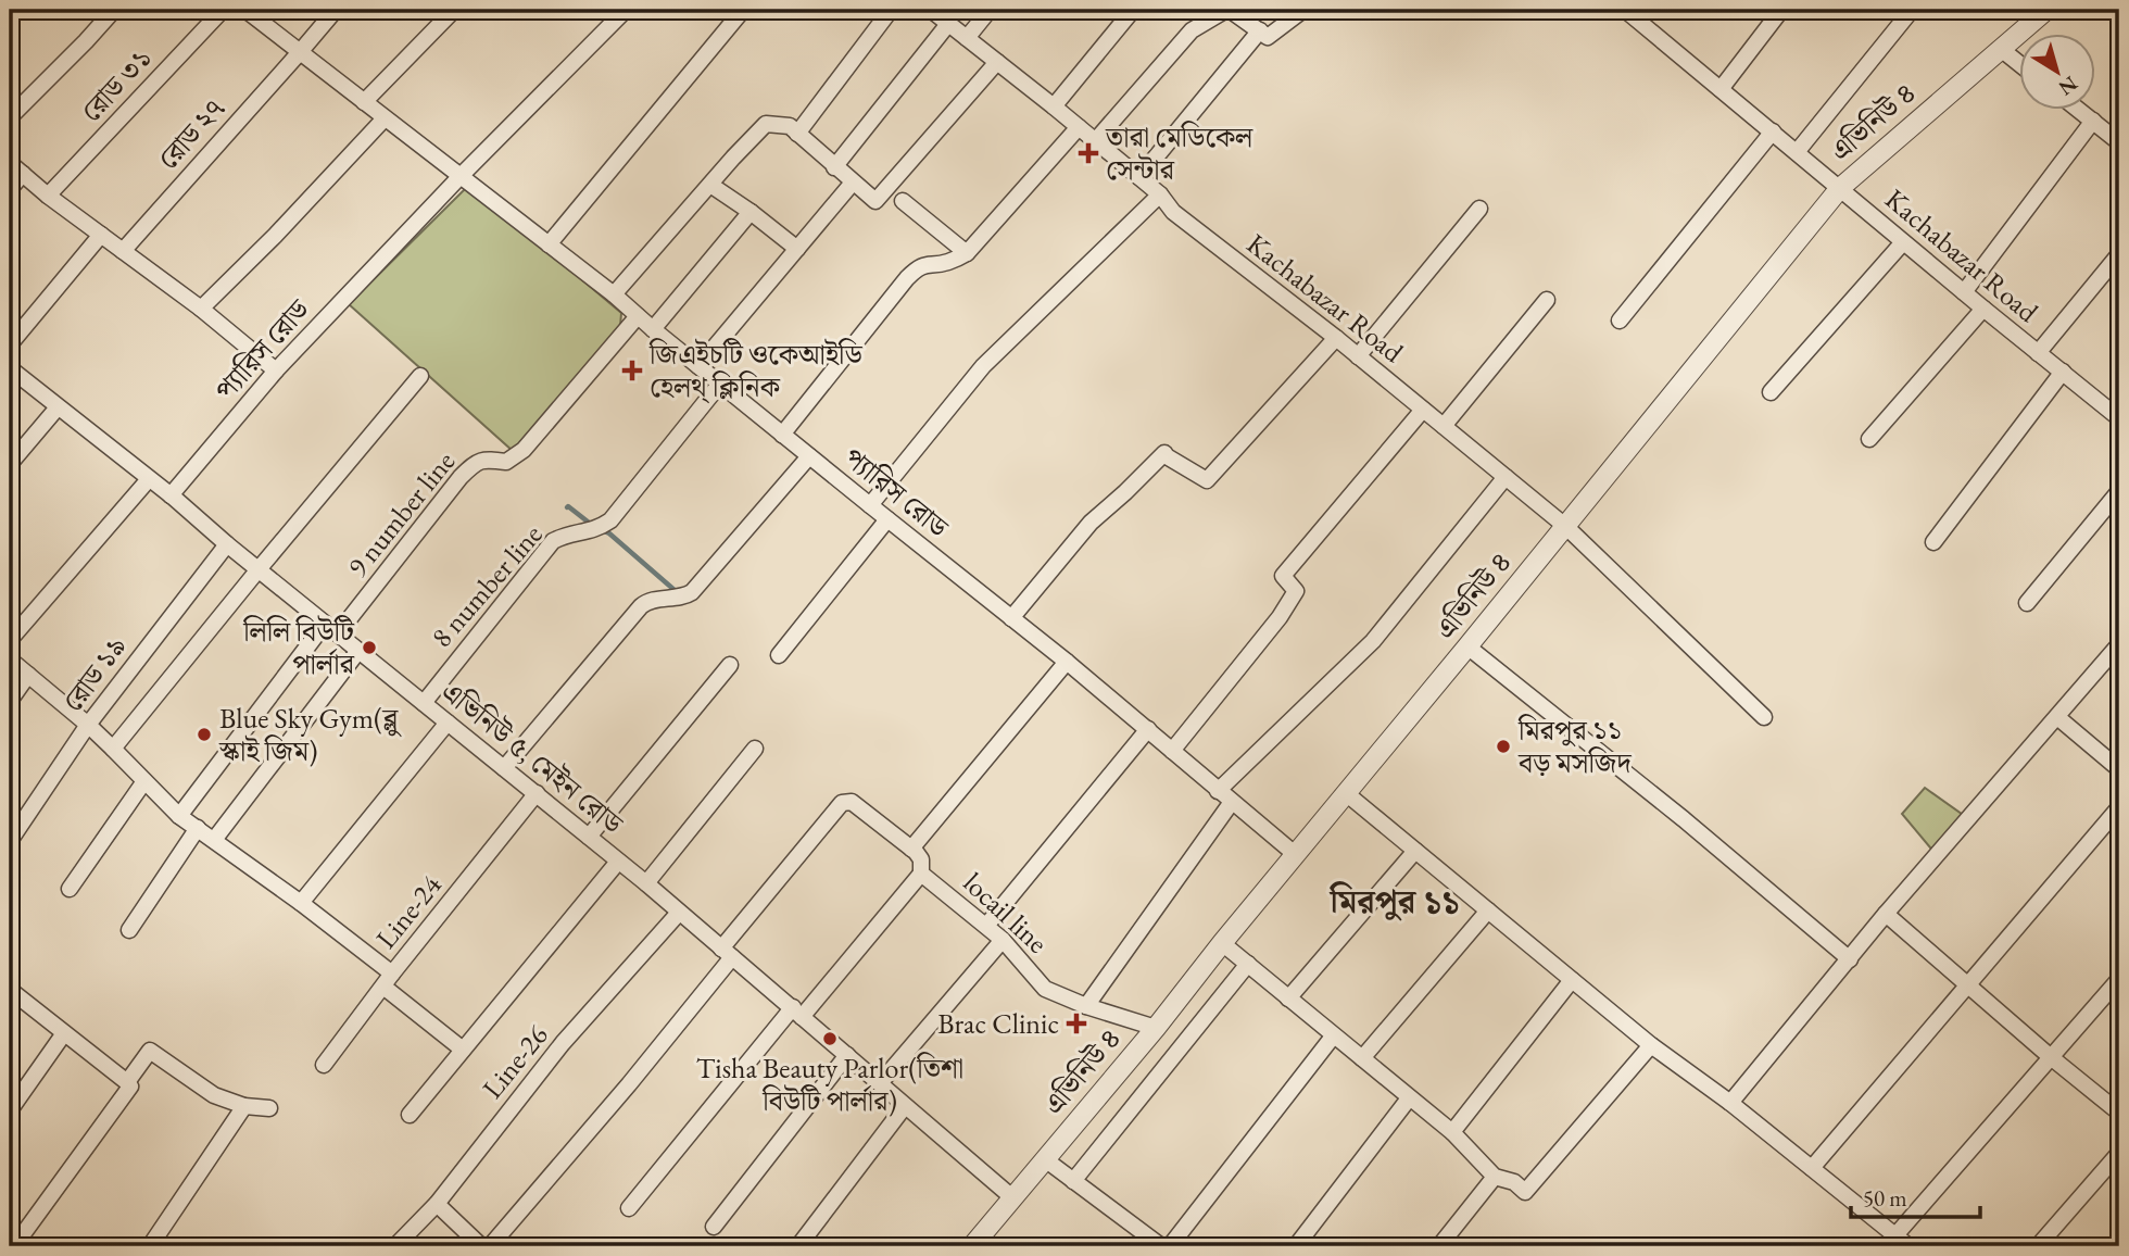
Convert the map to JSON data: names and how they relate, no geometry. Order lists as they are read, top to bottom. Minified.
{"streets":{"street":["রোড ৩১","এভিনিউ ৪","রোড ২৭","Kachabazar Road","প্যারিস রোড","9 number line","8 number line","রোড ১৯","এভিনিউ ৫, মেইন রোড","Line-24","locail line","Line-26"]},"crossings":[["এভিনিউ ৪","Kachabazar Road"],["এভিনিউ ৪","প্যারিস রোড"],["এভিনিউ ৪","এভিনিউ ৫, মেইন রোড"],["এভিনিউ ৪","locail line"],["রোড ২৭","প্যারিস রোড"],["প্যারিস রোড","9 number line"],["প্যারিস রোড","8 number line"],["প্যারিস রোড","এভিনিউ ৫, মেইন রোড"],["9 number line","এভিনিউ ৫, মেইন রোড"],["8 number line","এভিনিউ ৫, মেইন রোড"],["রোড ১৯","এভিনিউ ৫, মেইন রোড"],["এভিনিউ ৫, মেইন রোড","Line-24"],["এভিনিউ ৫, মেইন রোড","Line-26"]],"districts":["মিরপুর ১১"],"places":{"health":["তারা মেডিকেল সেন্টার","জিএইচটি ওকেআইডি হেলথ্ ক্লিনিক","Brac Clinic"],"other":["লিলি বিউটি পার্লার","Blue Sky Gym(ব্লু স্কাই জিম)","মিরপুর ১১ বড় মসজিদ","Tisha Beauty Parlor(তিশা বিউটি পার্লার)"]},"scale_bar":"50 m","north":"bottom right"}
